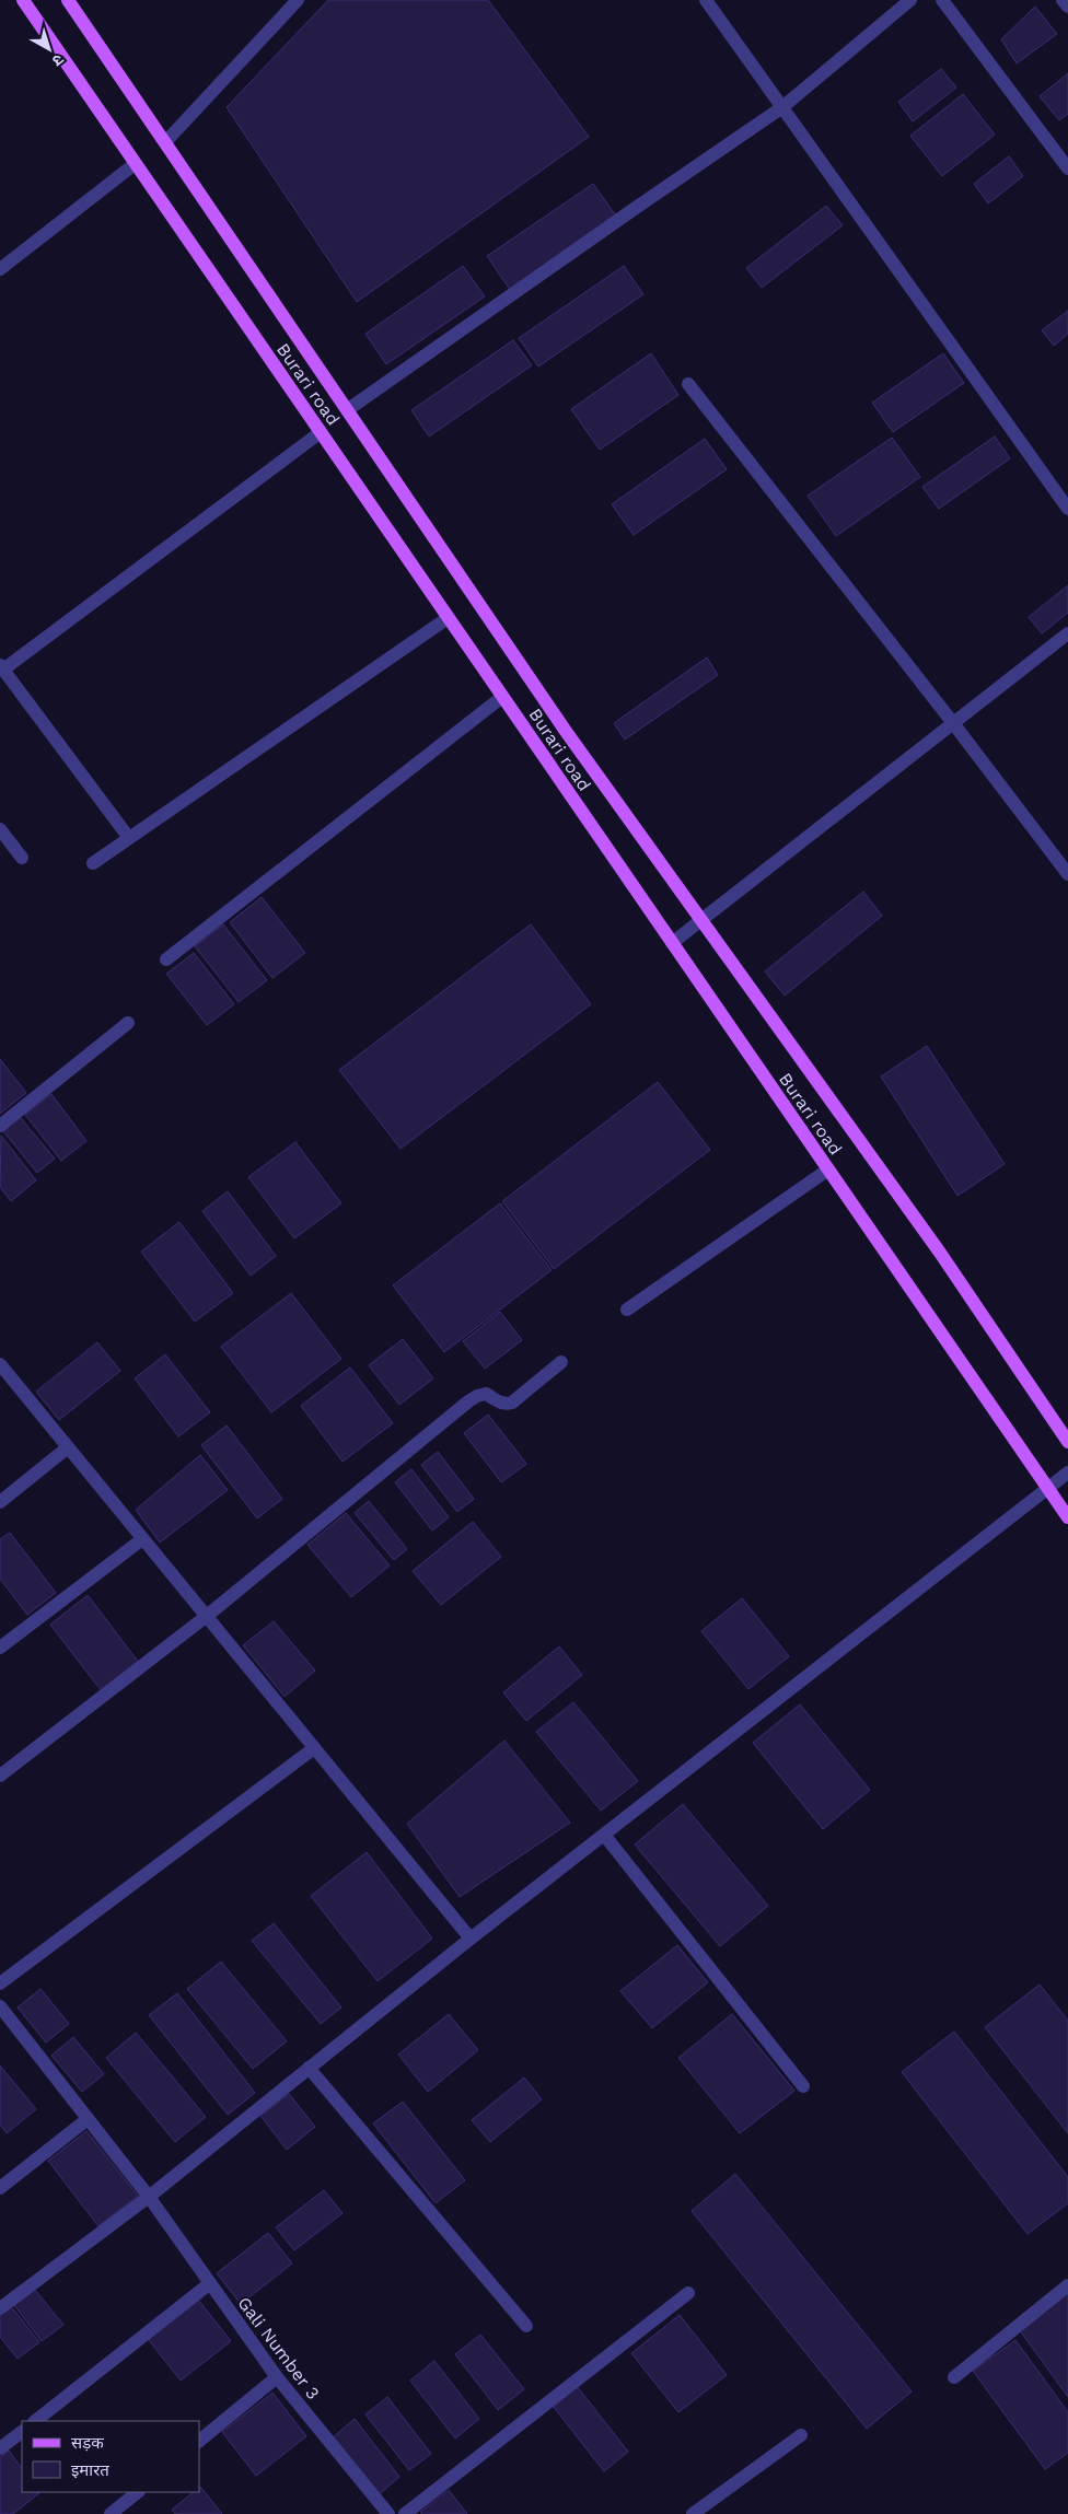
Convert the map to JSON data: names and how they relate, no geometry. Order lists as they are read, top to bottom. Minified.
{"streets":{"main road":["Burari road"],"street":["Gali Number 3"]},"legend":["सड़क","इमारत"],"north":"bottom right"}
